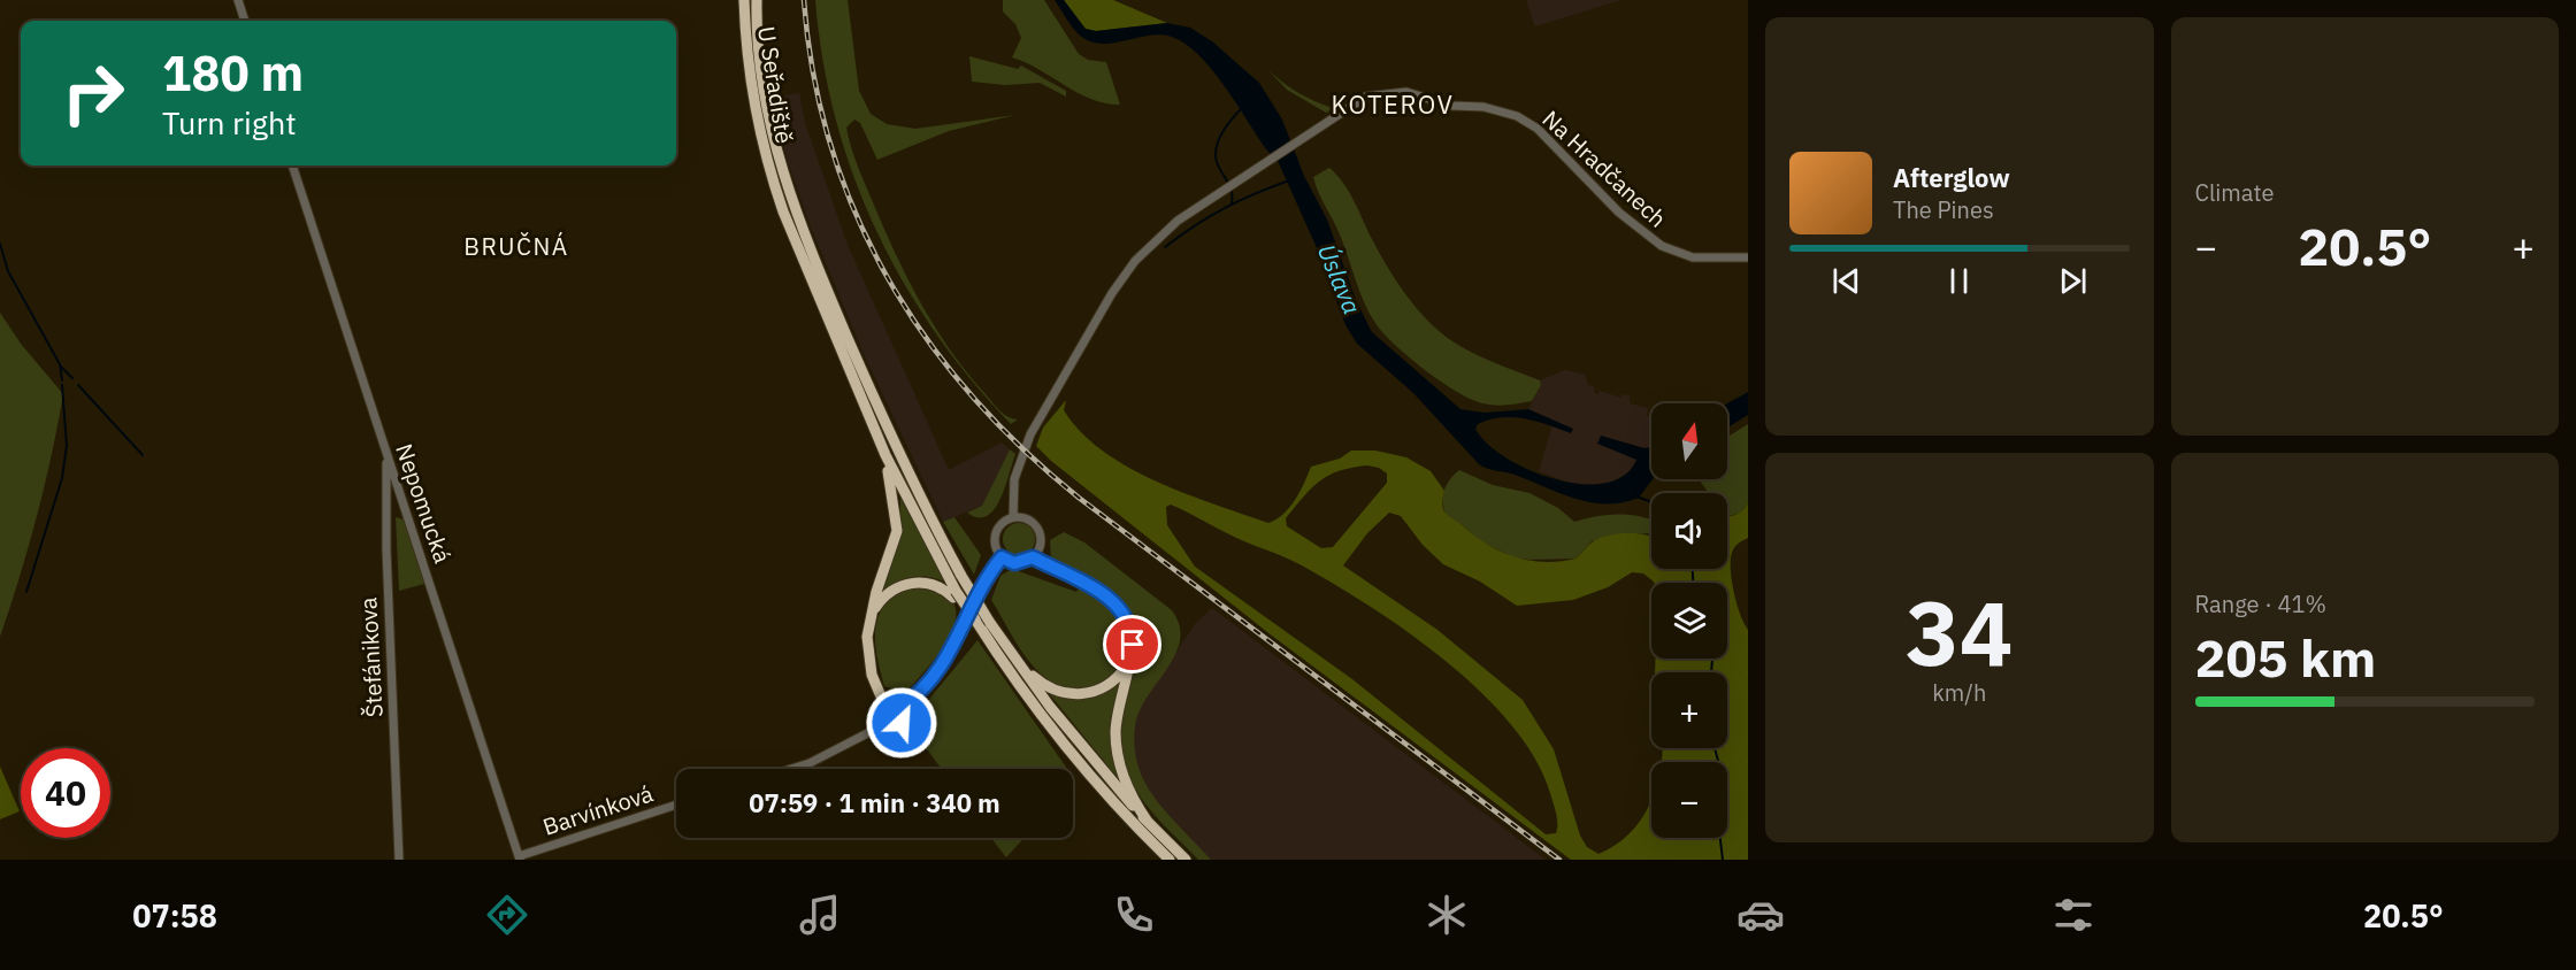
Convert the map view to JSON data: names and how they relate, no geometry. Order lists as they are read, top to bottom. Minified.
{"streets":{"highway":["U Seřadiště"],"street":["Na Hradčanech","Nepomucká","Štefánikova","Barvínková"]},"crossings":[["Nepomucká","Štefánikova"],["Nepomucká","Barvínková"]],"districts":["KOTEROV","BRUČNÁ"],"water":["Úslava"],"north":"top","page":{"tile":["Climate",["34","km/h"],["Range · 41%","205 km"]],"turn":["180 m","Turn right"],"song":["Afterglow","The Pines"],"heat":["−","20.5°","+"],"map_buttons":["+","−"],"limit":"40","trip":"07:59 · 1 min · 340 m","tabs":["07:58","20.5°"]}}
